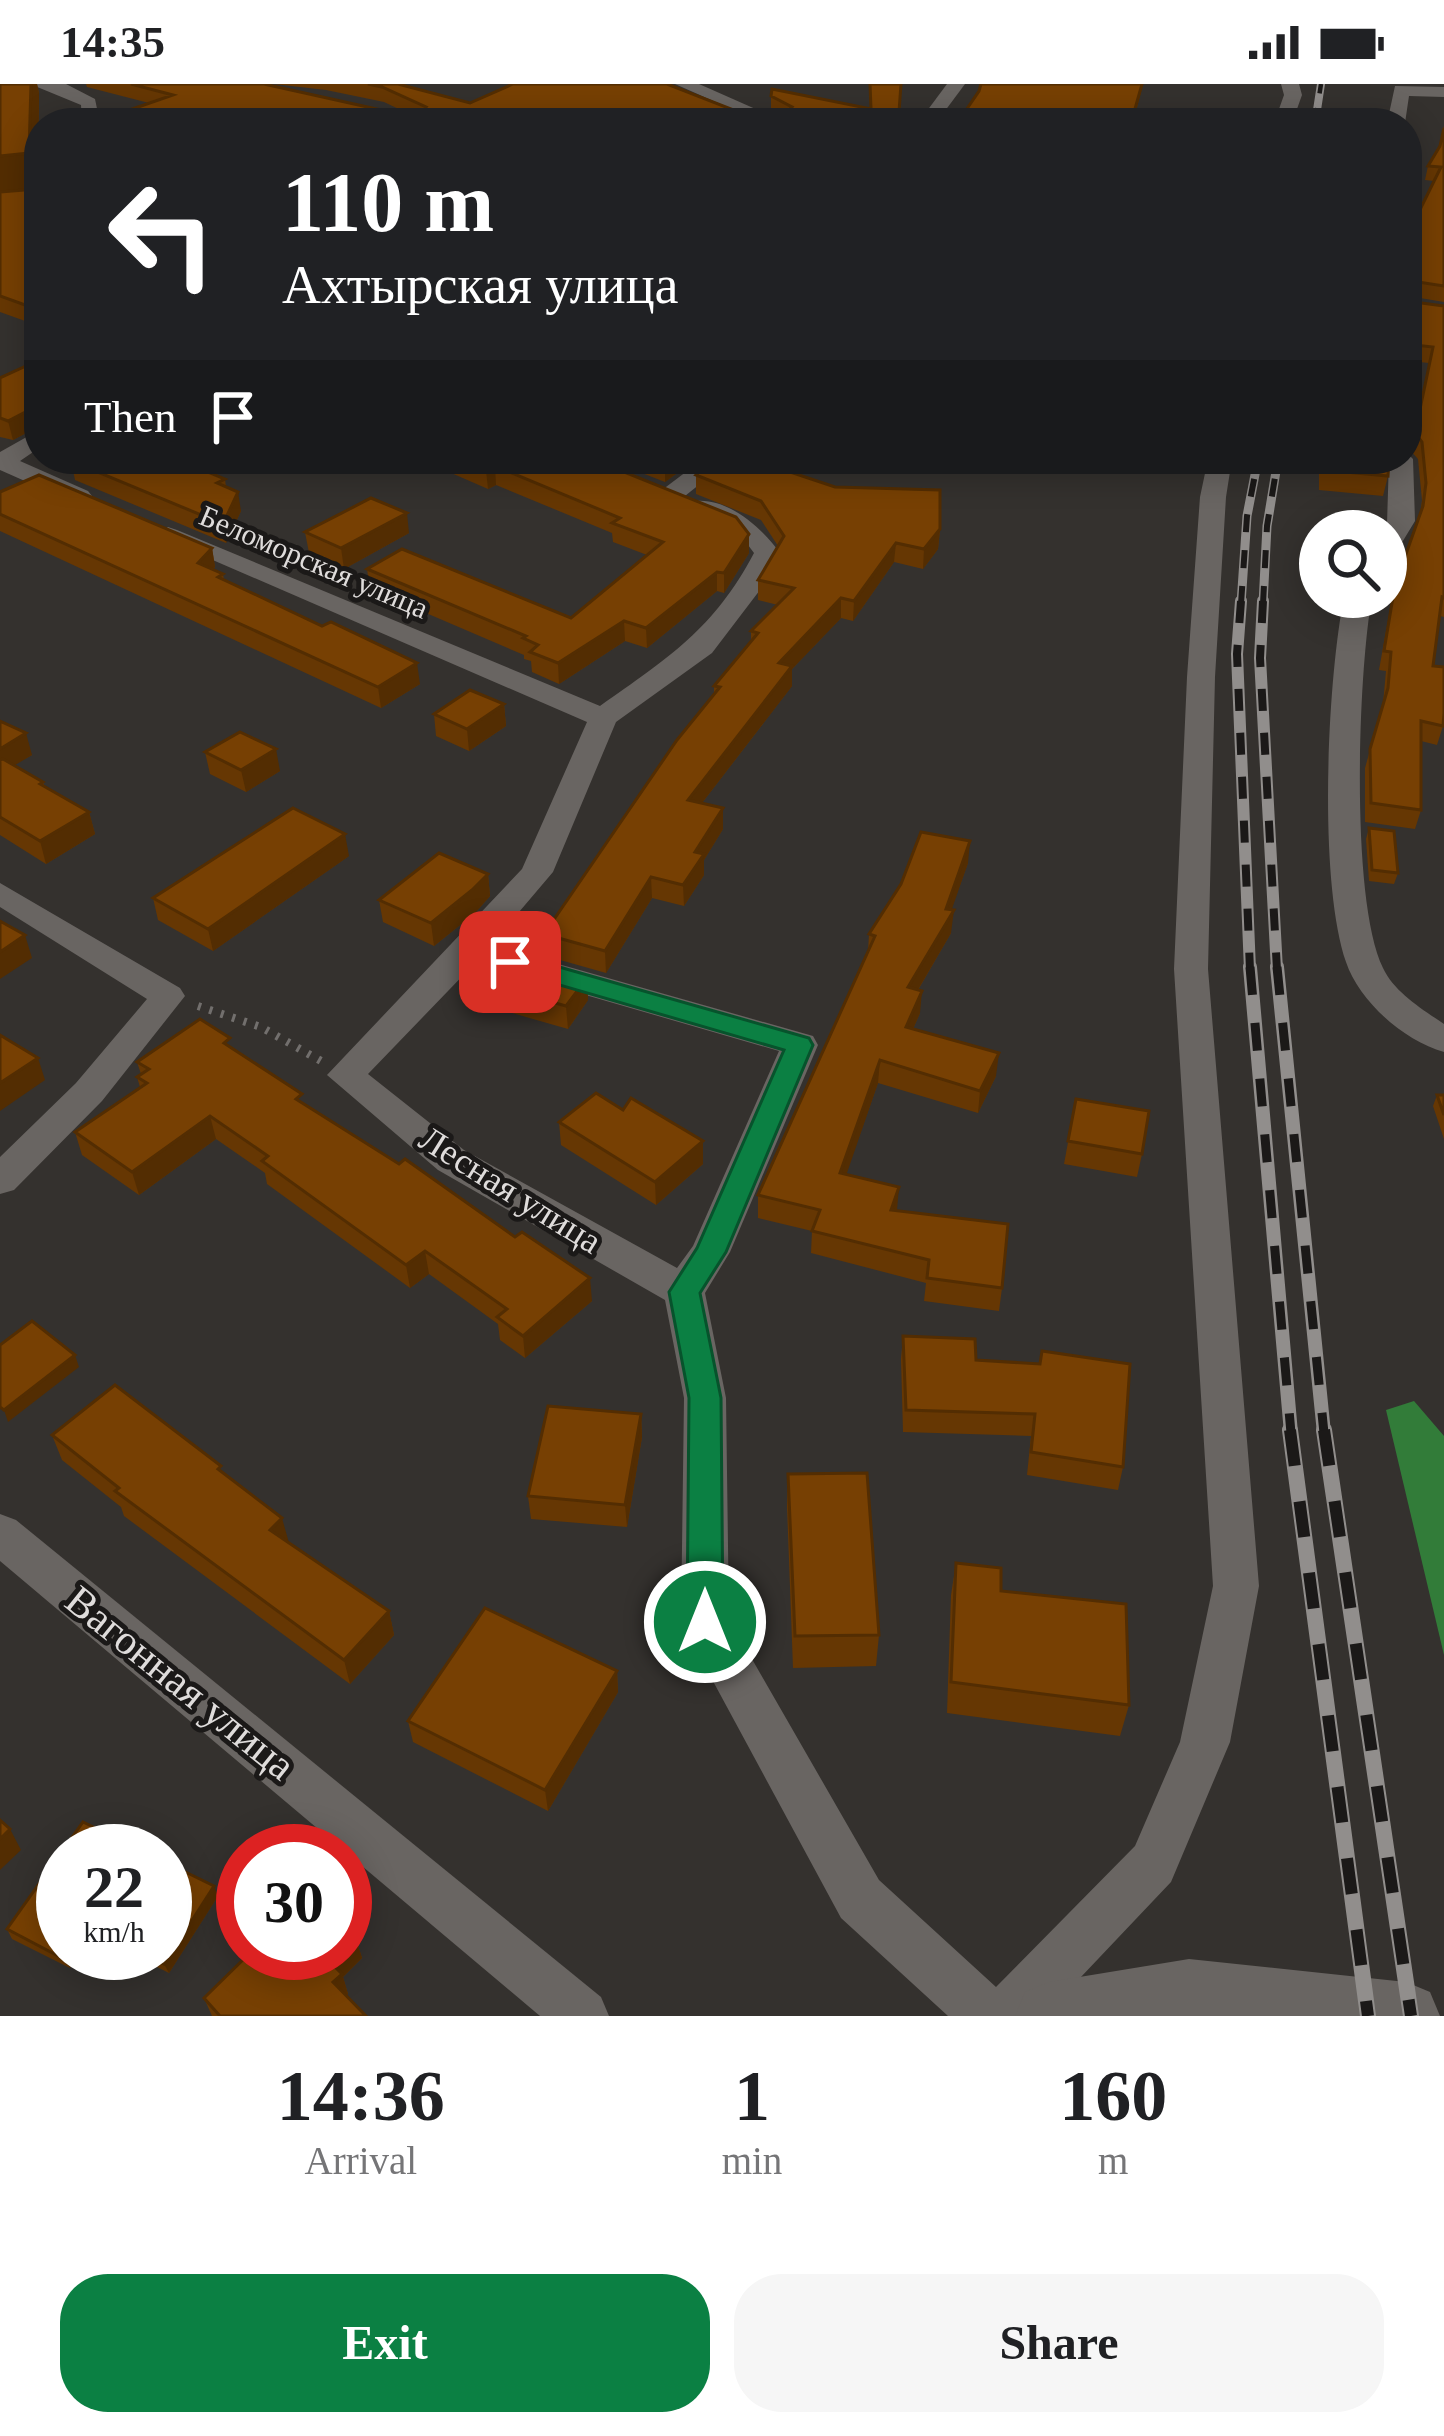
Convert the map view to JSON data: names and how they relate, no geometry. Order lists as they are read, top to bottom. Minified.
{"streets":{"street":["Беломорская улица","Лесная улица","Вагонная улица"]},"page":{"status":"14:35","turn":["110 m","Ахтырская улица"],"then":"Then","speed":"22 km/h","limit":"30","eta":["14:36","Arrival","1","min","160","m"],"buttons":["Exit","Share"]}}
